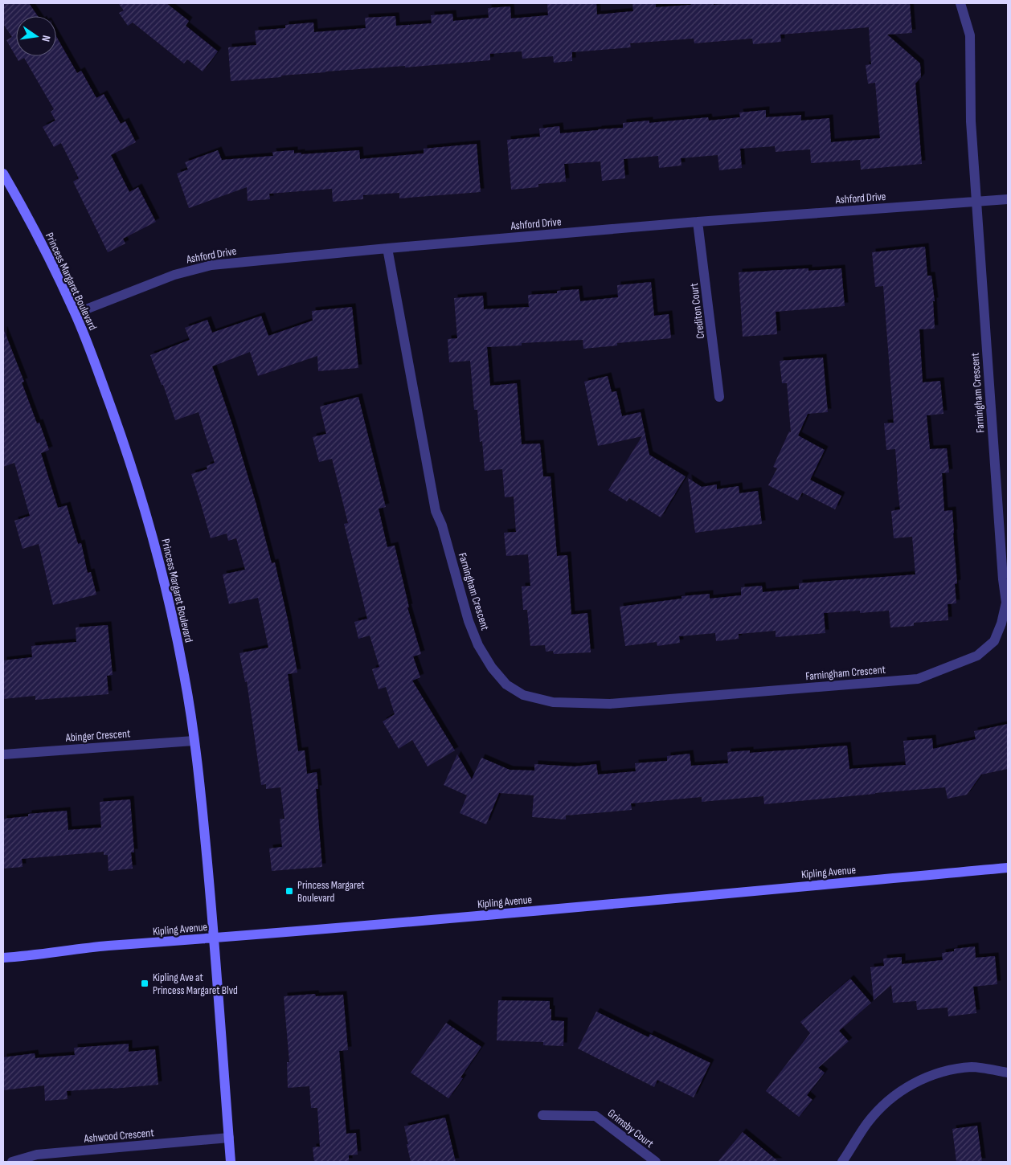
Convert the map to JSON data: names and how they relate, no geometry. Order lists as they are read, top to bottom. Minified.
{"streets":{"street":["Ashford Drive","Princess Margaret Boulevard","Crediton Court","Farningham Crescent","Abinger Crescent","Kipling Avenue","Grimsby Court","Ashwood Crescent"]},"crossings":[["Ashford Drive","Princess Margaret Boulevard"],["Ashford Drive","Crediton Court"],["Ashford Drive","Farningham Crescent"],["Princess Margaret Boulevard","Abinger Crescent"],["Princess Margaret Boulevard","Kipling Avenue"],["Princess Margaret Boulevard","Ashwood Crescent"]],"places":{"transit":["Princess Margaret Boulevard","Kipling Ave at Princess Margaret Blvd"]},"north":"right"}
